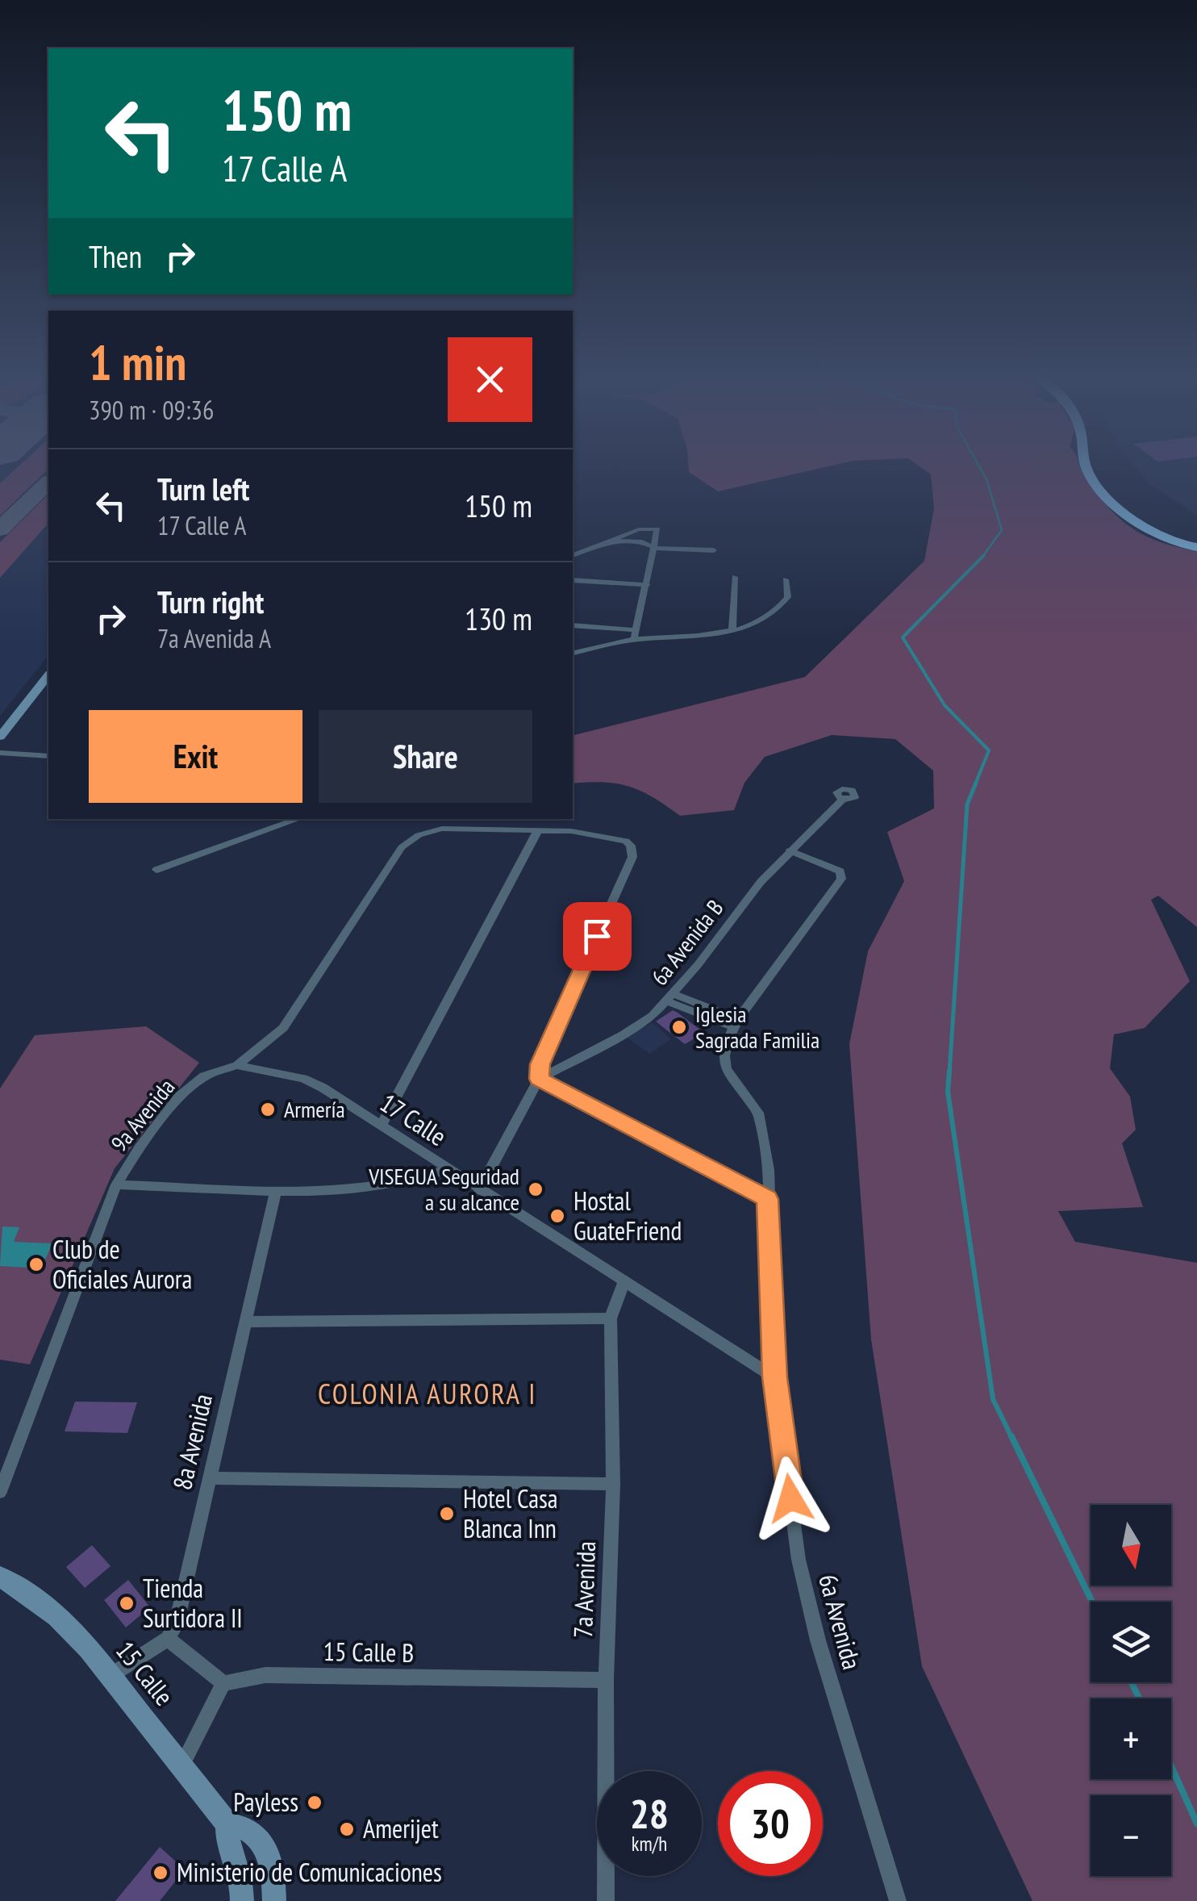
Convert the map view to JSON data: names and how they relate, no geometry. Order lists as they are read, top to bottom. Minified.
{"streets":{"main road":["15 Calle"],"street":["6a Avenida B","9a Avenida","17 Calle","8a Avenida","7a Avenida","6a Avenida","15 Calle B"]},"crossings":[["9a Avenida","17 Calle"],["17 Calle","7a Avenida"],["17 Calle","6a Avenida"],["7a Avenida","15 Calle B"]],"districts":["COLONIA AURORA I"],"places":["Iglesia Sagrada Familia","Armería","VISEGUA Seguridad a su alcance","Hostal GuateFriend","Club de Oficiales Aurora","Hotel Casa Blanca Inn","Tienda Surtidora II","Payless","Amerijet","Ministerio de Comunicaciones"],"north":"bottom","page":{"turn":["150 m","17 Calle A"],"then":"Then","heading":["1 min","390 m · 09:36"],"list":[{"name":"Turn left","note":"17 Calle A","value":"150 m"},{"name":"Turn right","note":"7a Avenida A","value":"130 m"}],"buttons":["Exit","Share"],"map_buttons":["+","−"],"speed":"28 km/h","limit":"30"}}
